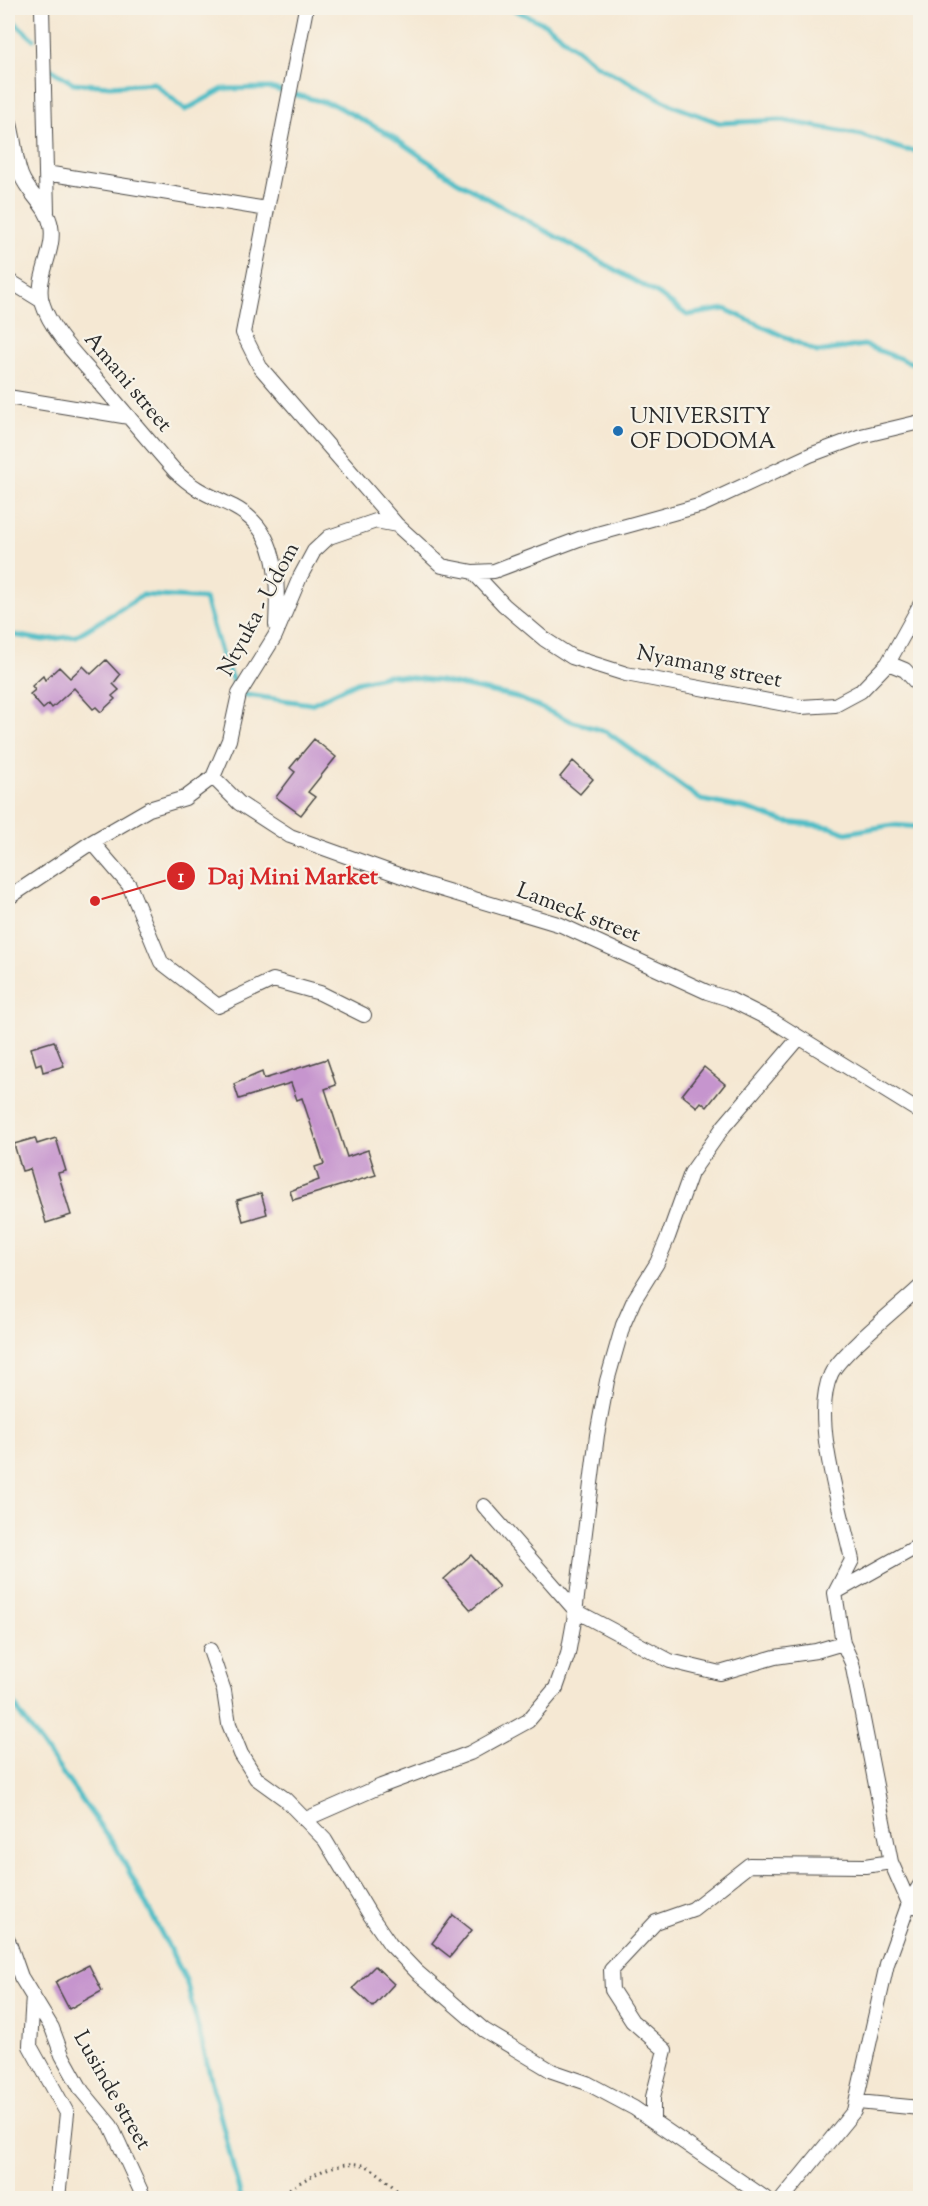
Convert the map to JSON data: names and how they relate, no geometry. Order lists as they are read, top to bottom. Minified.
{"streets":{"street":["Amani street","Ntyuka - Udom","Nyamang street","Lameck street","Lusinde street"]},"crossings":[["Amani street","Ntyuka - Udom"],["Ntyuka - Udom","Lameck street"]],"places":["UNIVERSITY OF DODOMA","Daj Mini Market"]}
